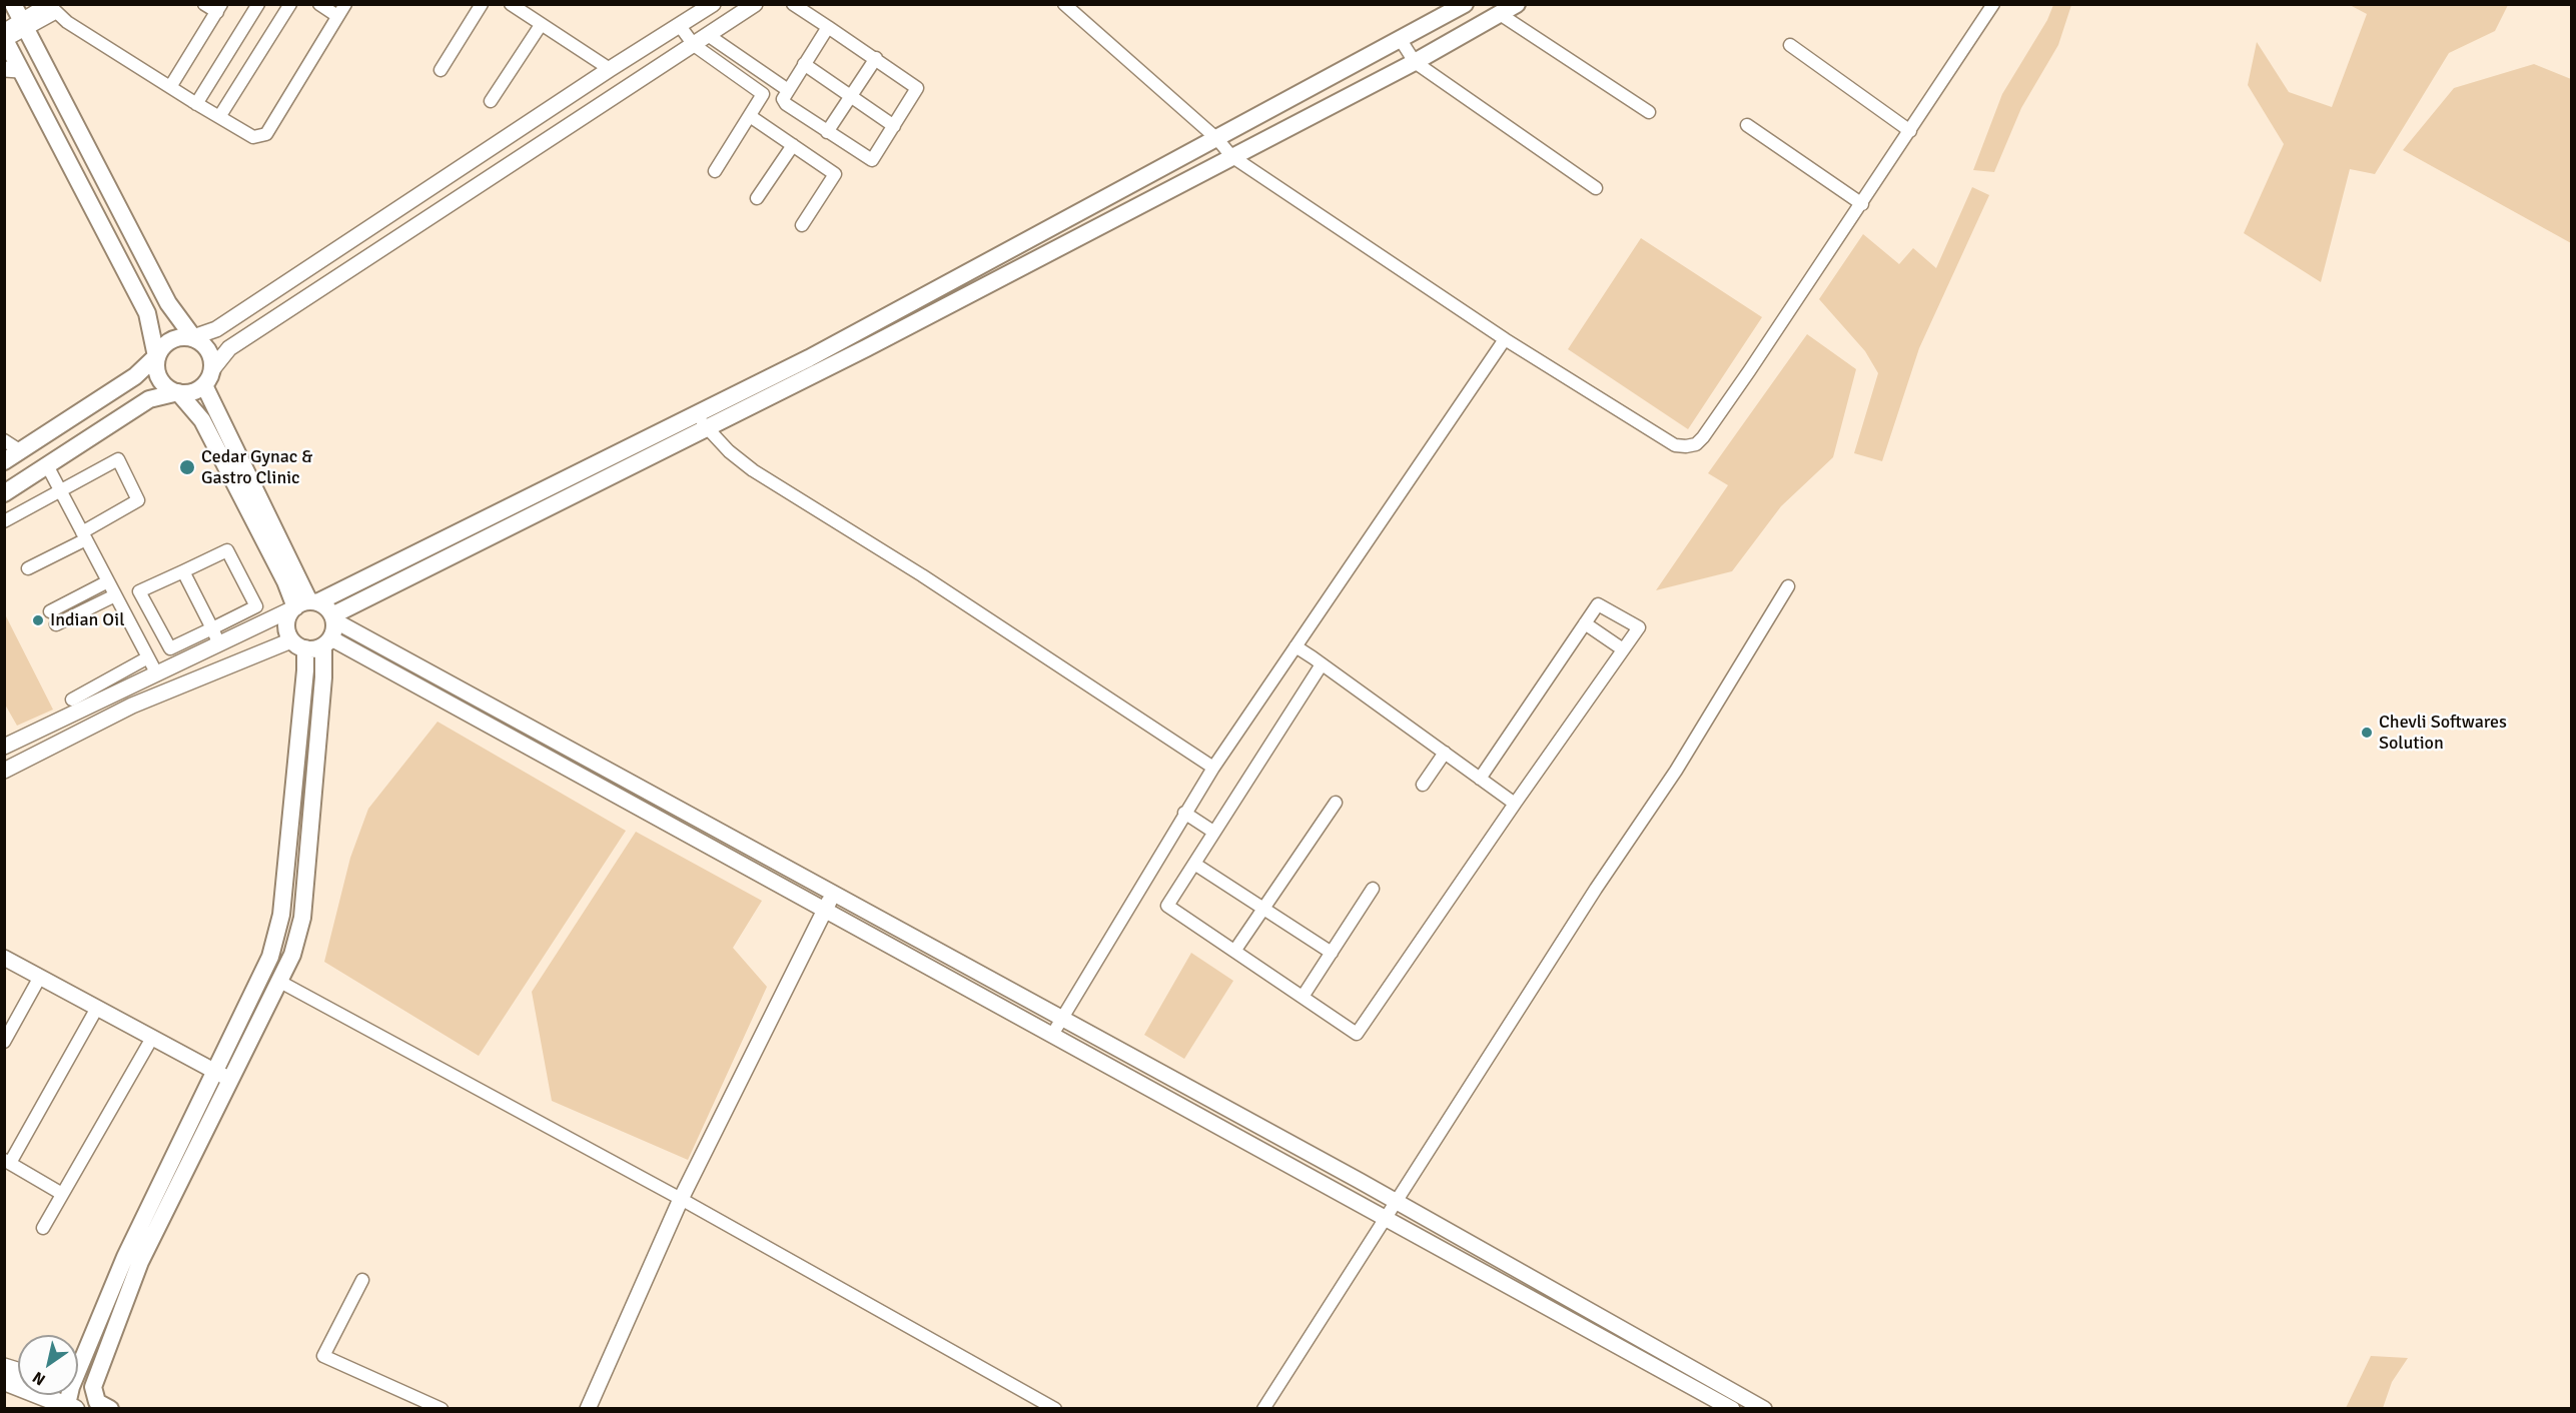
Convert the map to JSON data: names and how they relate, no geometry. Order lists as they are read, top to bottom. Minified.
{"places":["Cedar Gynac & Gastro Clinic","Indian Oil","Chevli Softwares Solution"],"north":"bottom left"}
